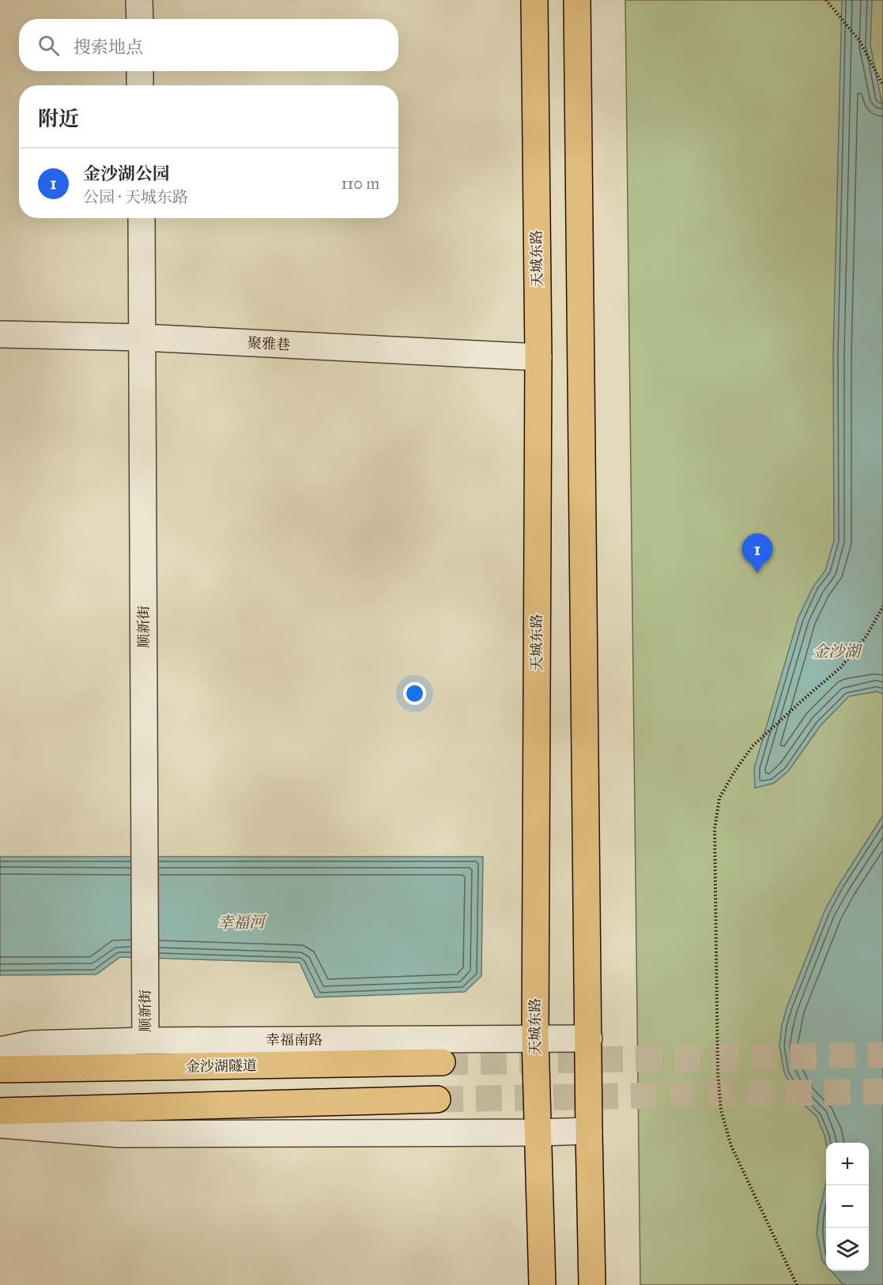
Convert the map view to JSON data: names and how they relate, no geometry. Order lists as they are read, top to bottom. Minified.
{"streets":{"main road":["天城东路","金沙湖隧道"],"street":["聚雅巷","顺新街","幸福南路"]},"crossings":[["天城东路","聚雅巷"],["天城东路","幸福南路"],["聚雅巷","顺新街"],["顺新街","幸福南路"]],"water":["金沙湖","幸福河"],"page":{"search":"搜索地点","heading":"附近","list":[{"mark":"1","name":"金沙湖公园","note":"公园 · 天城东路","value":"110 m"}],"pins":"1","map_buttons":["+","−"]}}
